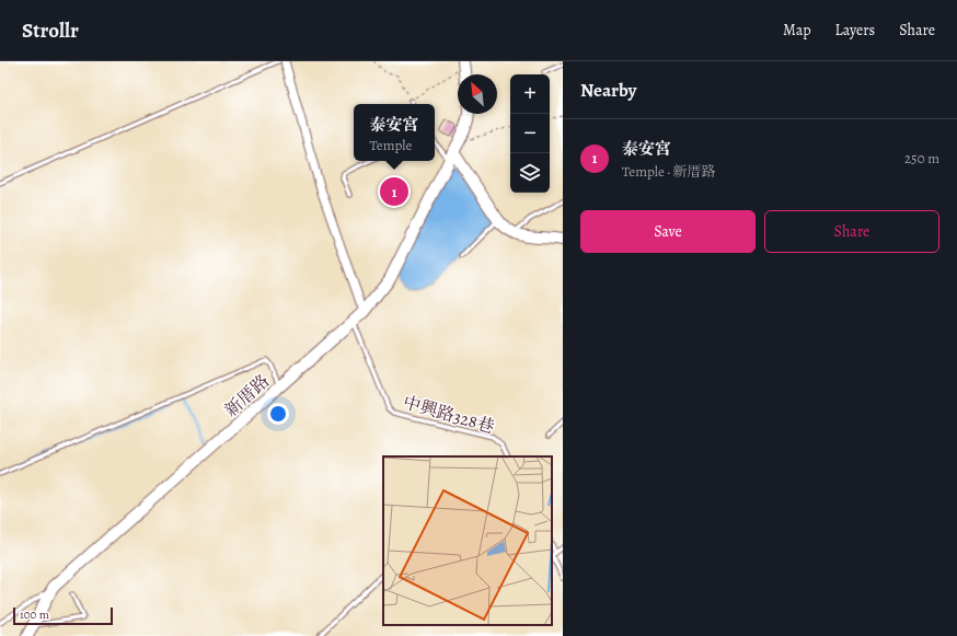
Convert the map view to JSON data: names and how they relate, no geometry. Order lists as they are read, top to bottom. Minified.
{"streets":{"street":["新厝路"],"lane":["中興路328巷"]},"crossings":[["新厝路","中興路328巷"]],"scale_bar":"100 m","north":"top left","page":{"header":"Strollr","nav":["Map","Layers","Share"],"heading":"Nearby","map_buttons":["+","−"],"popup":["泰安宮","Temple"],"list":[{"mark":"1","name":"泰安宮","note":"Temple · 新厝路","value":"250 m"}],"pins":"1","buttons":["Save","Share"],"scale":"100 m"}}
